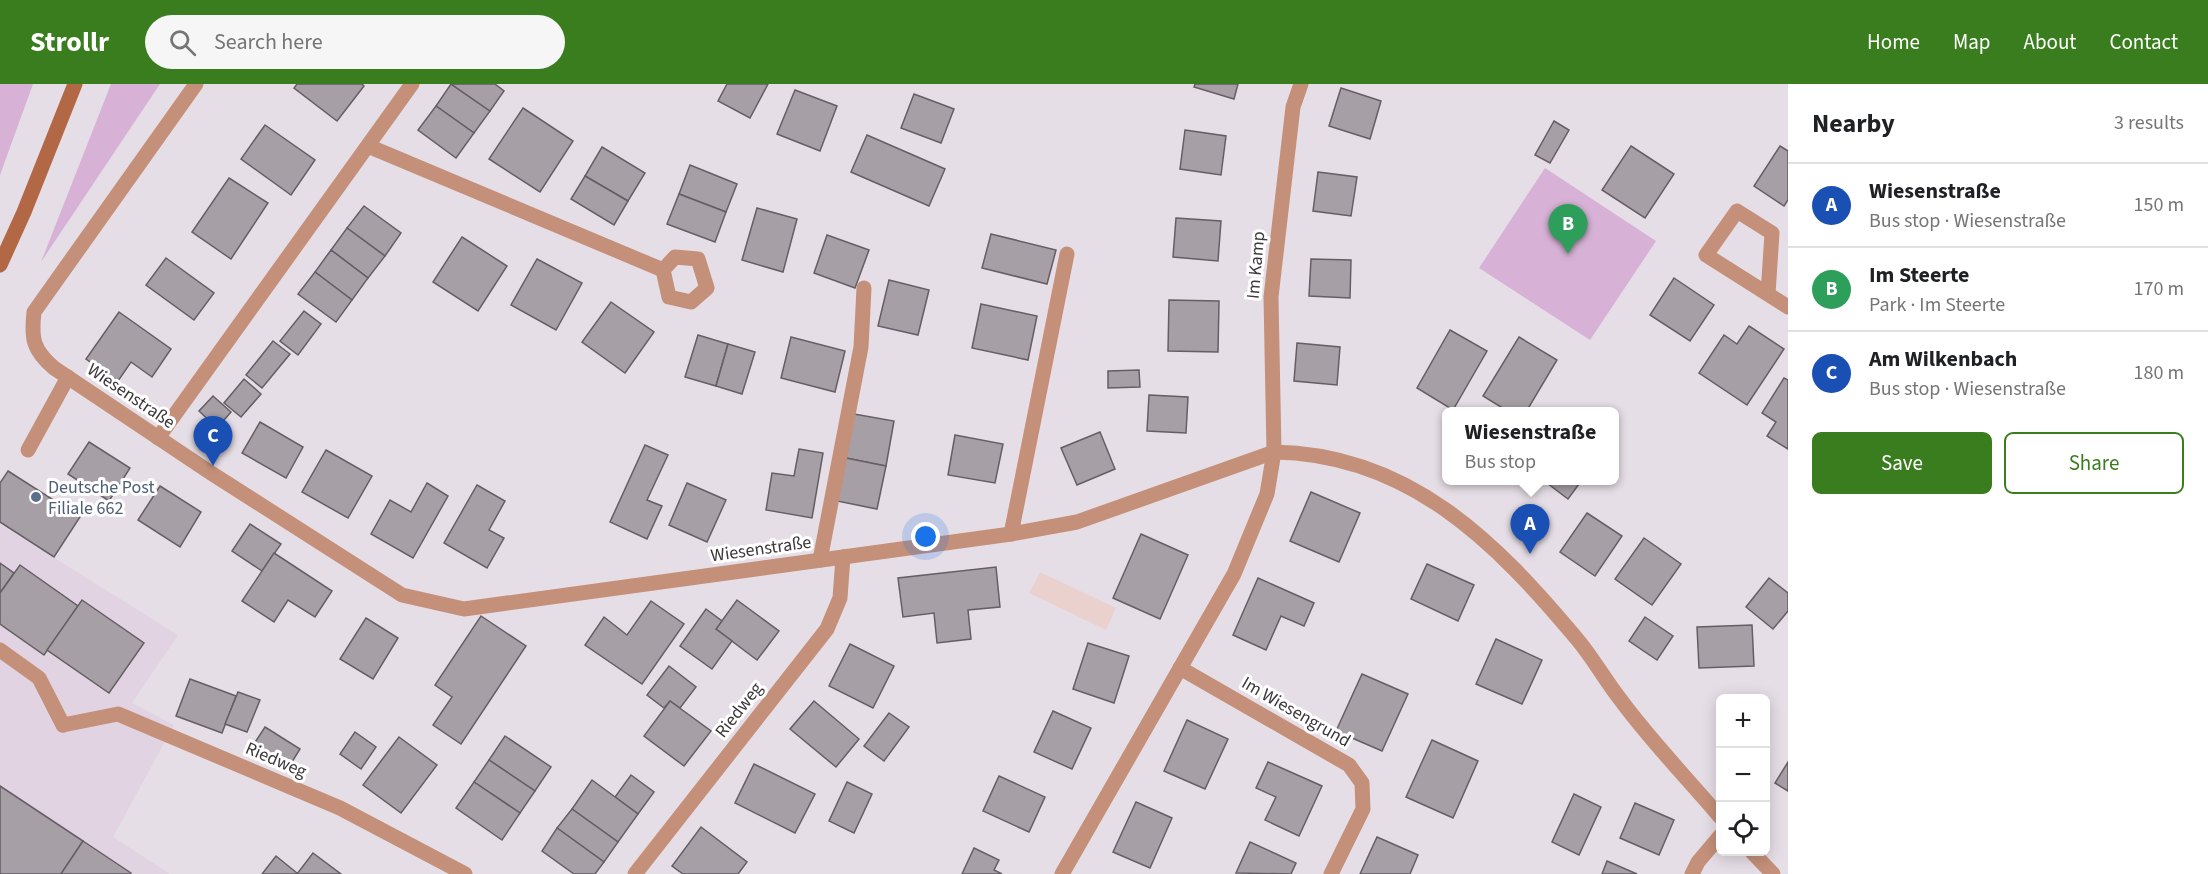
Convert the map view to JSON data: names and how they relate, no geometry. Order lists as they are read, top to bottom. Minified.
{"streets":{"street":["Im Kamp","Wiesenstraße","Riedweg","Im Wiesengrund"]},"crossings":[["Im Kamp","Wiesenstraße"],["Wiesenstraße","Riedweg"]],"places":["Deutsche Post Filiale 662"],"page":{"header":"Strollr","search":"Search here","nav":["Home","Map","About","Contact"],"heading":["Nearby","3 results"],"list":[{"mark":"A","name":"Wiesenstraße","note":"Bus stop · Wiesenstraße","value":"150 m"},{"mark":"B","name":"Im Steerte","note":"Park · Im Steerte","value":"170 m"},{"mark":"C","name":"Am Wilkenbach","note":"Bus stop · Wiesenstraße","value":"180 m"}],"pins":["B","C","A"],"popup":["Wiesenstraße","Bus stop"],"buttons":["Save","Share"],"map_buttons":["+","−"]}}
